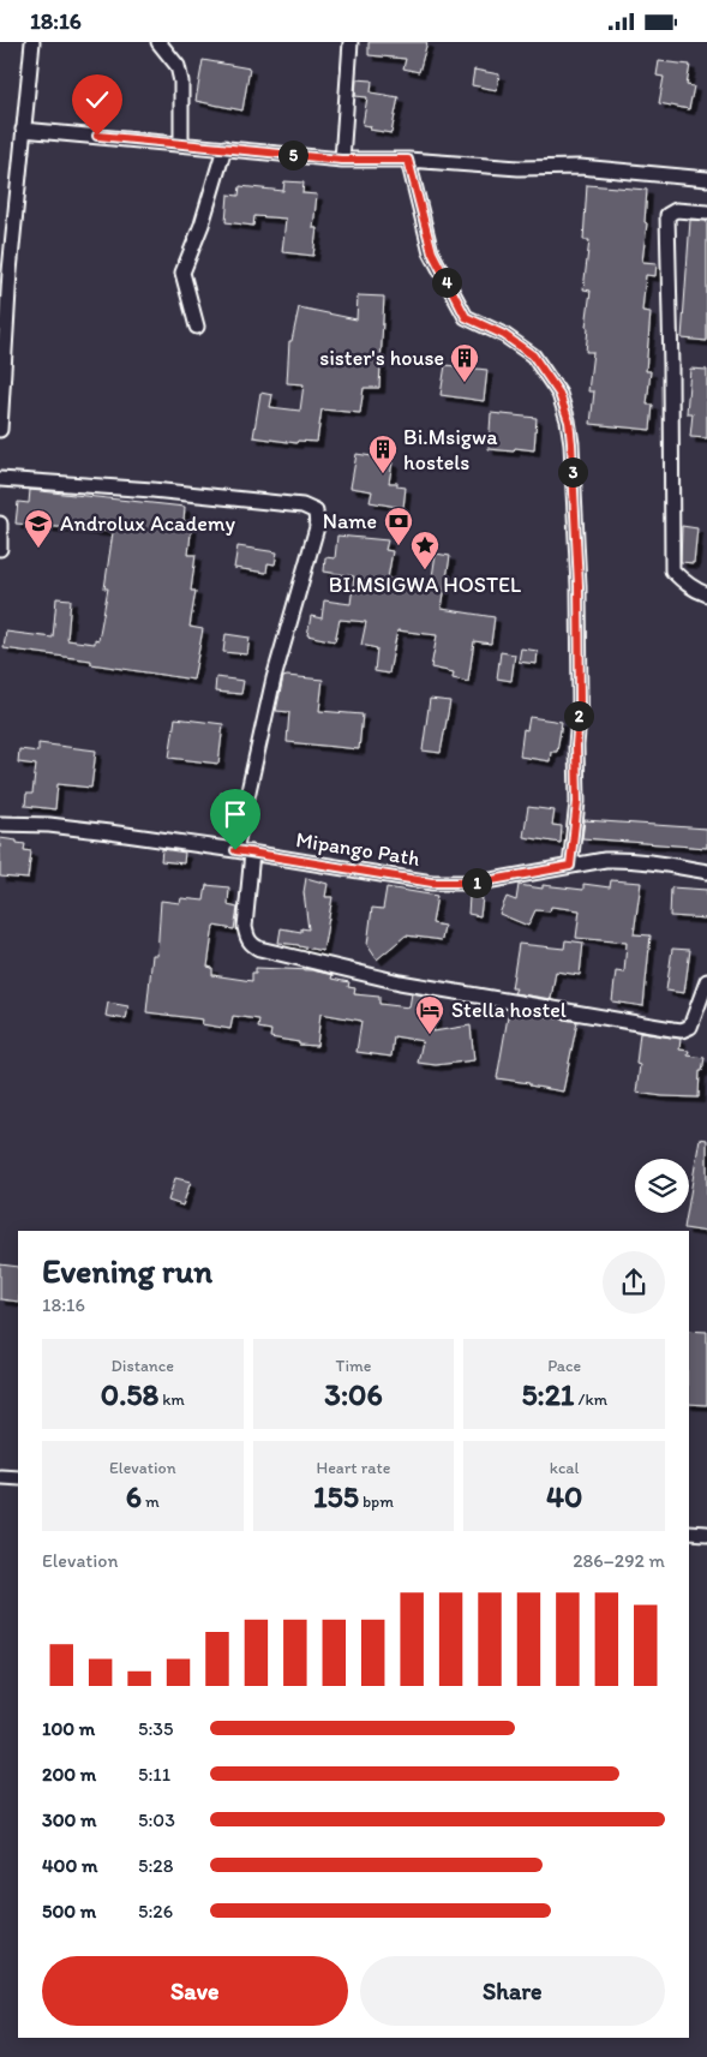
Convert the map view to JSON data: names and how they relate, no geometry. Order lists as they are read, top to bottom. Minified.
{"streets":{"street":["Mipango Path"]},"places":{"building":["sister's house","Bi.Msigwa hostels"],"bank":["Name"],"school or university":["Androlux Academy"],"place":["BI.MSIGWA HOSTEL"],"hotel":["Stella hostel"]},"page":{"status":"18:16","pins":["5","4","3","2","1"],"heading":["Evening run","18:16"],"stats":[["Distance","0.58 km"],["Time","3:06"],["Pace","5:21 /km"],["Elevation","6 m"],["Heart rate","155 bpm"],["kcal","40"]],"chart":["Elevation","286–292 m"],"list":[{"name":"100 m","note":"5:35"},{"name":"200 m","note":"5:11"},{"name":"300 m","note":"5:03"},{"name":"400 m","note":"5:28"},{"name":"500 m","note":"5:26"}],"buttons":["Save","Share"]}}
